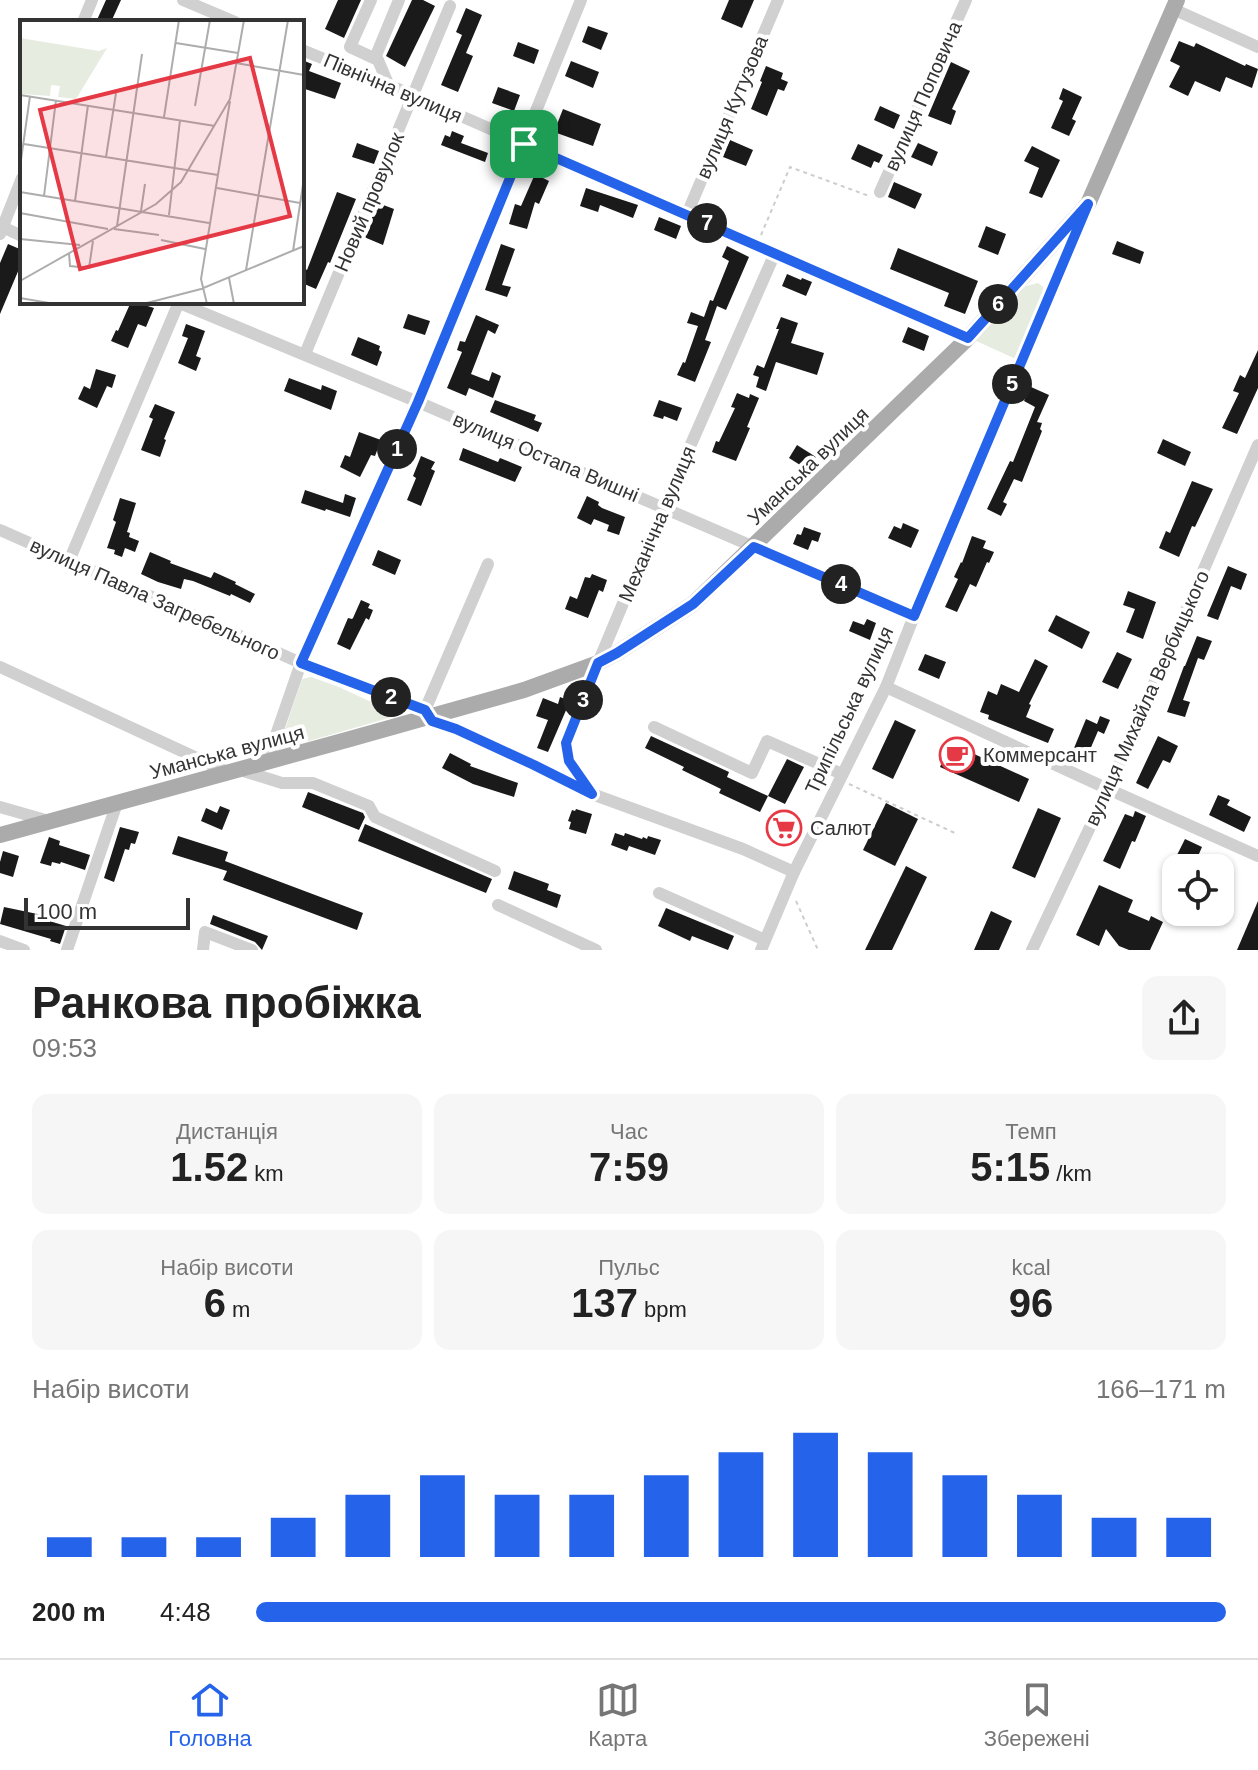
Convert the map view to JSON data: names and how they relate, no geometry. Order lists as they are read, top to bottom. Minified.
{"streets":{"main road":["Уманська вулиця","Трипільська вулиця"],"street":["Північна вулиця","вулиця Поповича","вулиця Кутузова","Новий провулок","вулиця Остапа Вишні","Механічна вулиця","вулиця Павла Загребельного","вулиця Михайла Вербицького"]},"crossings":[["Північна вулиця","вулиця Кутузова"],["Північна вулиця","Новий провулок"],["Північна вулиця","Уманська вулиця"],["Північна вулиця","Механічна вулиця"],["Новий провулок","вулиця Остапа Вишні"],["вулиця Остапа Вишні","Уманська вулиця"],["вулиця Остапа Вишні","Механічна вулиця"],["вулиця Остапа Вишні","Трипільська вулиця"],["Уманська вулиця","Механічна вулиця"],["Уманська вулиця","вулиця Павла Загребельного"],["Уманська вулиця","Трипільська вулиця"],["Механічна вулиця","вулиця Павла Загребельного"],["вулиця Павла Загребельного","Трипільська вулиця"]],"places":{"cafe":["Коммерсант"],"supermarket":["Салют"]},"scale_bar":"100 m","page":{"pins":["7","6","5","1","4","2","3"],"scale":"100 m","heading":["Ранкова пробіжка","09:53"],"stats":[["Дистанція","1.52 km"],["Час","7:59"],["Темп","5:15 /km"],["Набір висоти","6 m"],["Пульс","137 bpm"],["kcal","96"]],"chart":["Набір висоти","166–171 m"],"list":[{"name":"200 m","note":"4:48"}],"tabs":["Головна","Карта","Збережені"]}}
